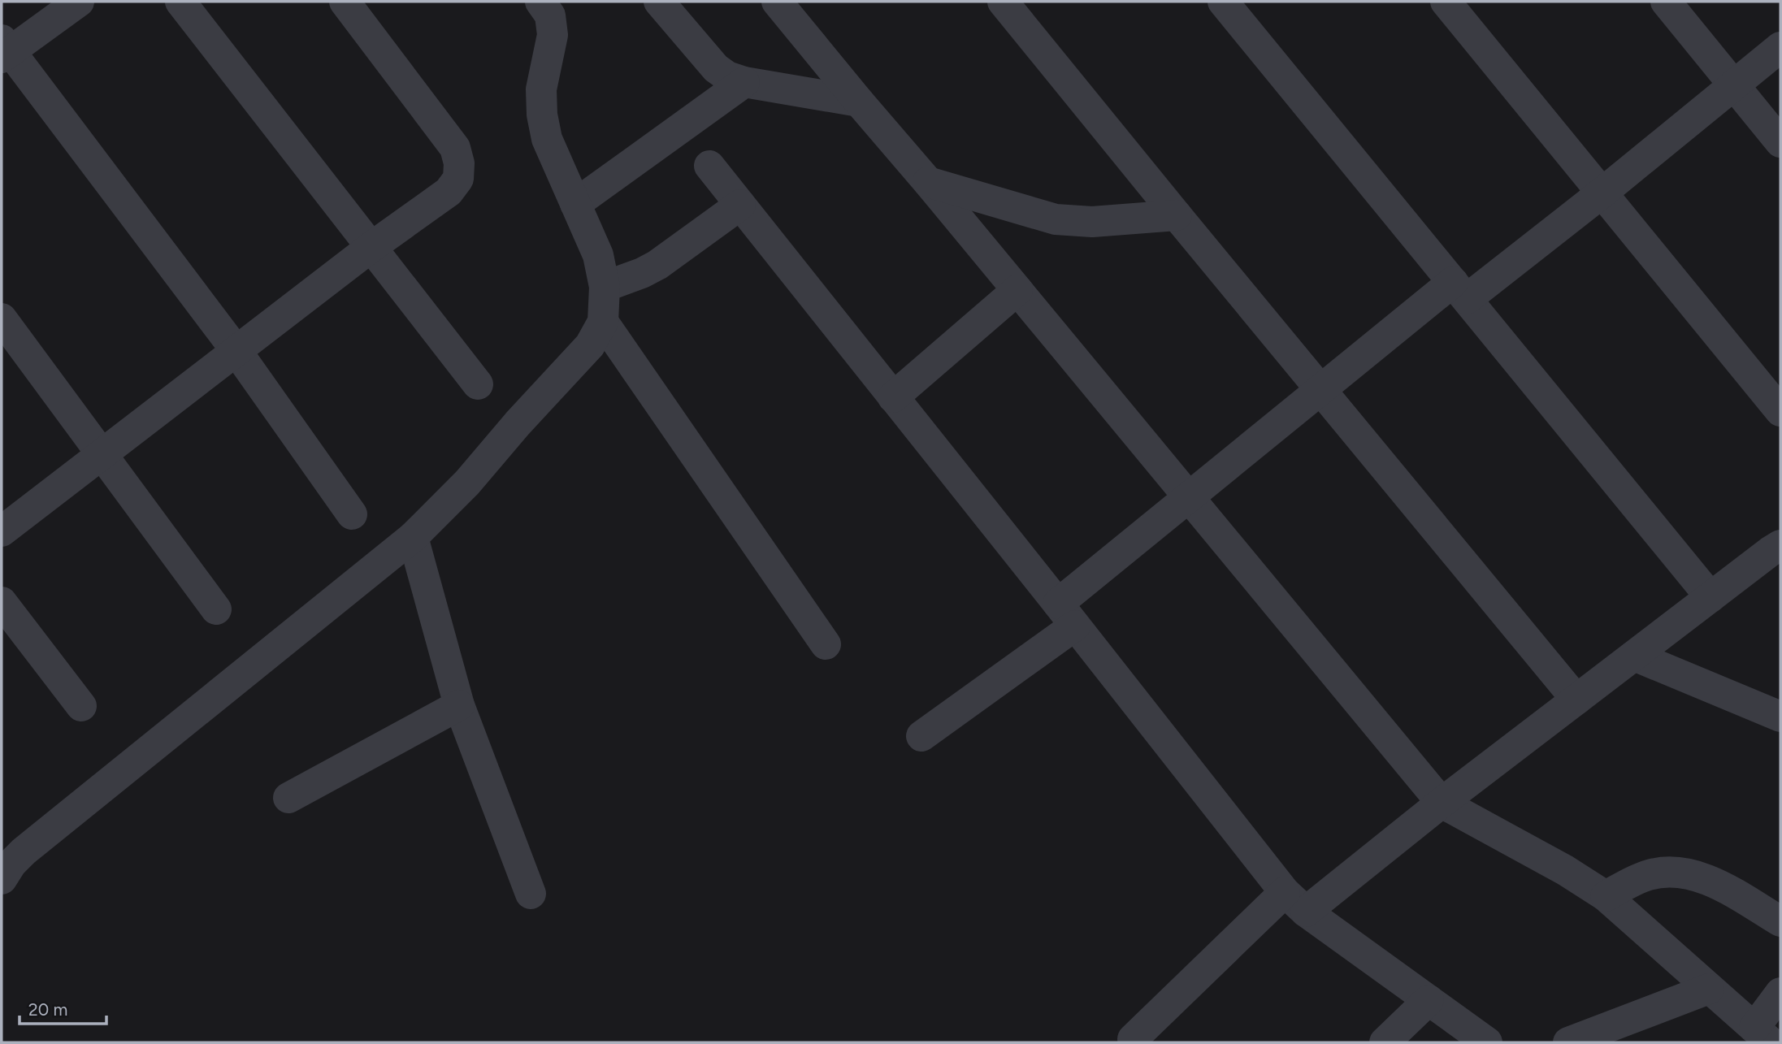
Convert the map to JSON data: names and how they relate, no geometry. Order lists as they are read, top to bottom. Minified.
{"scale_bar":"20 m"}
